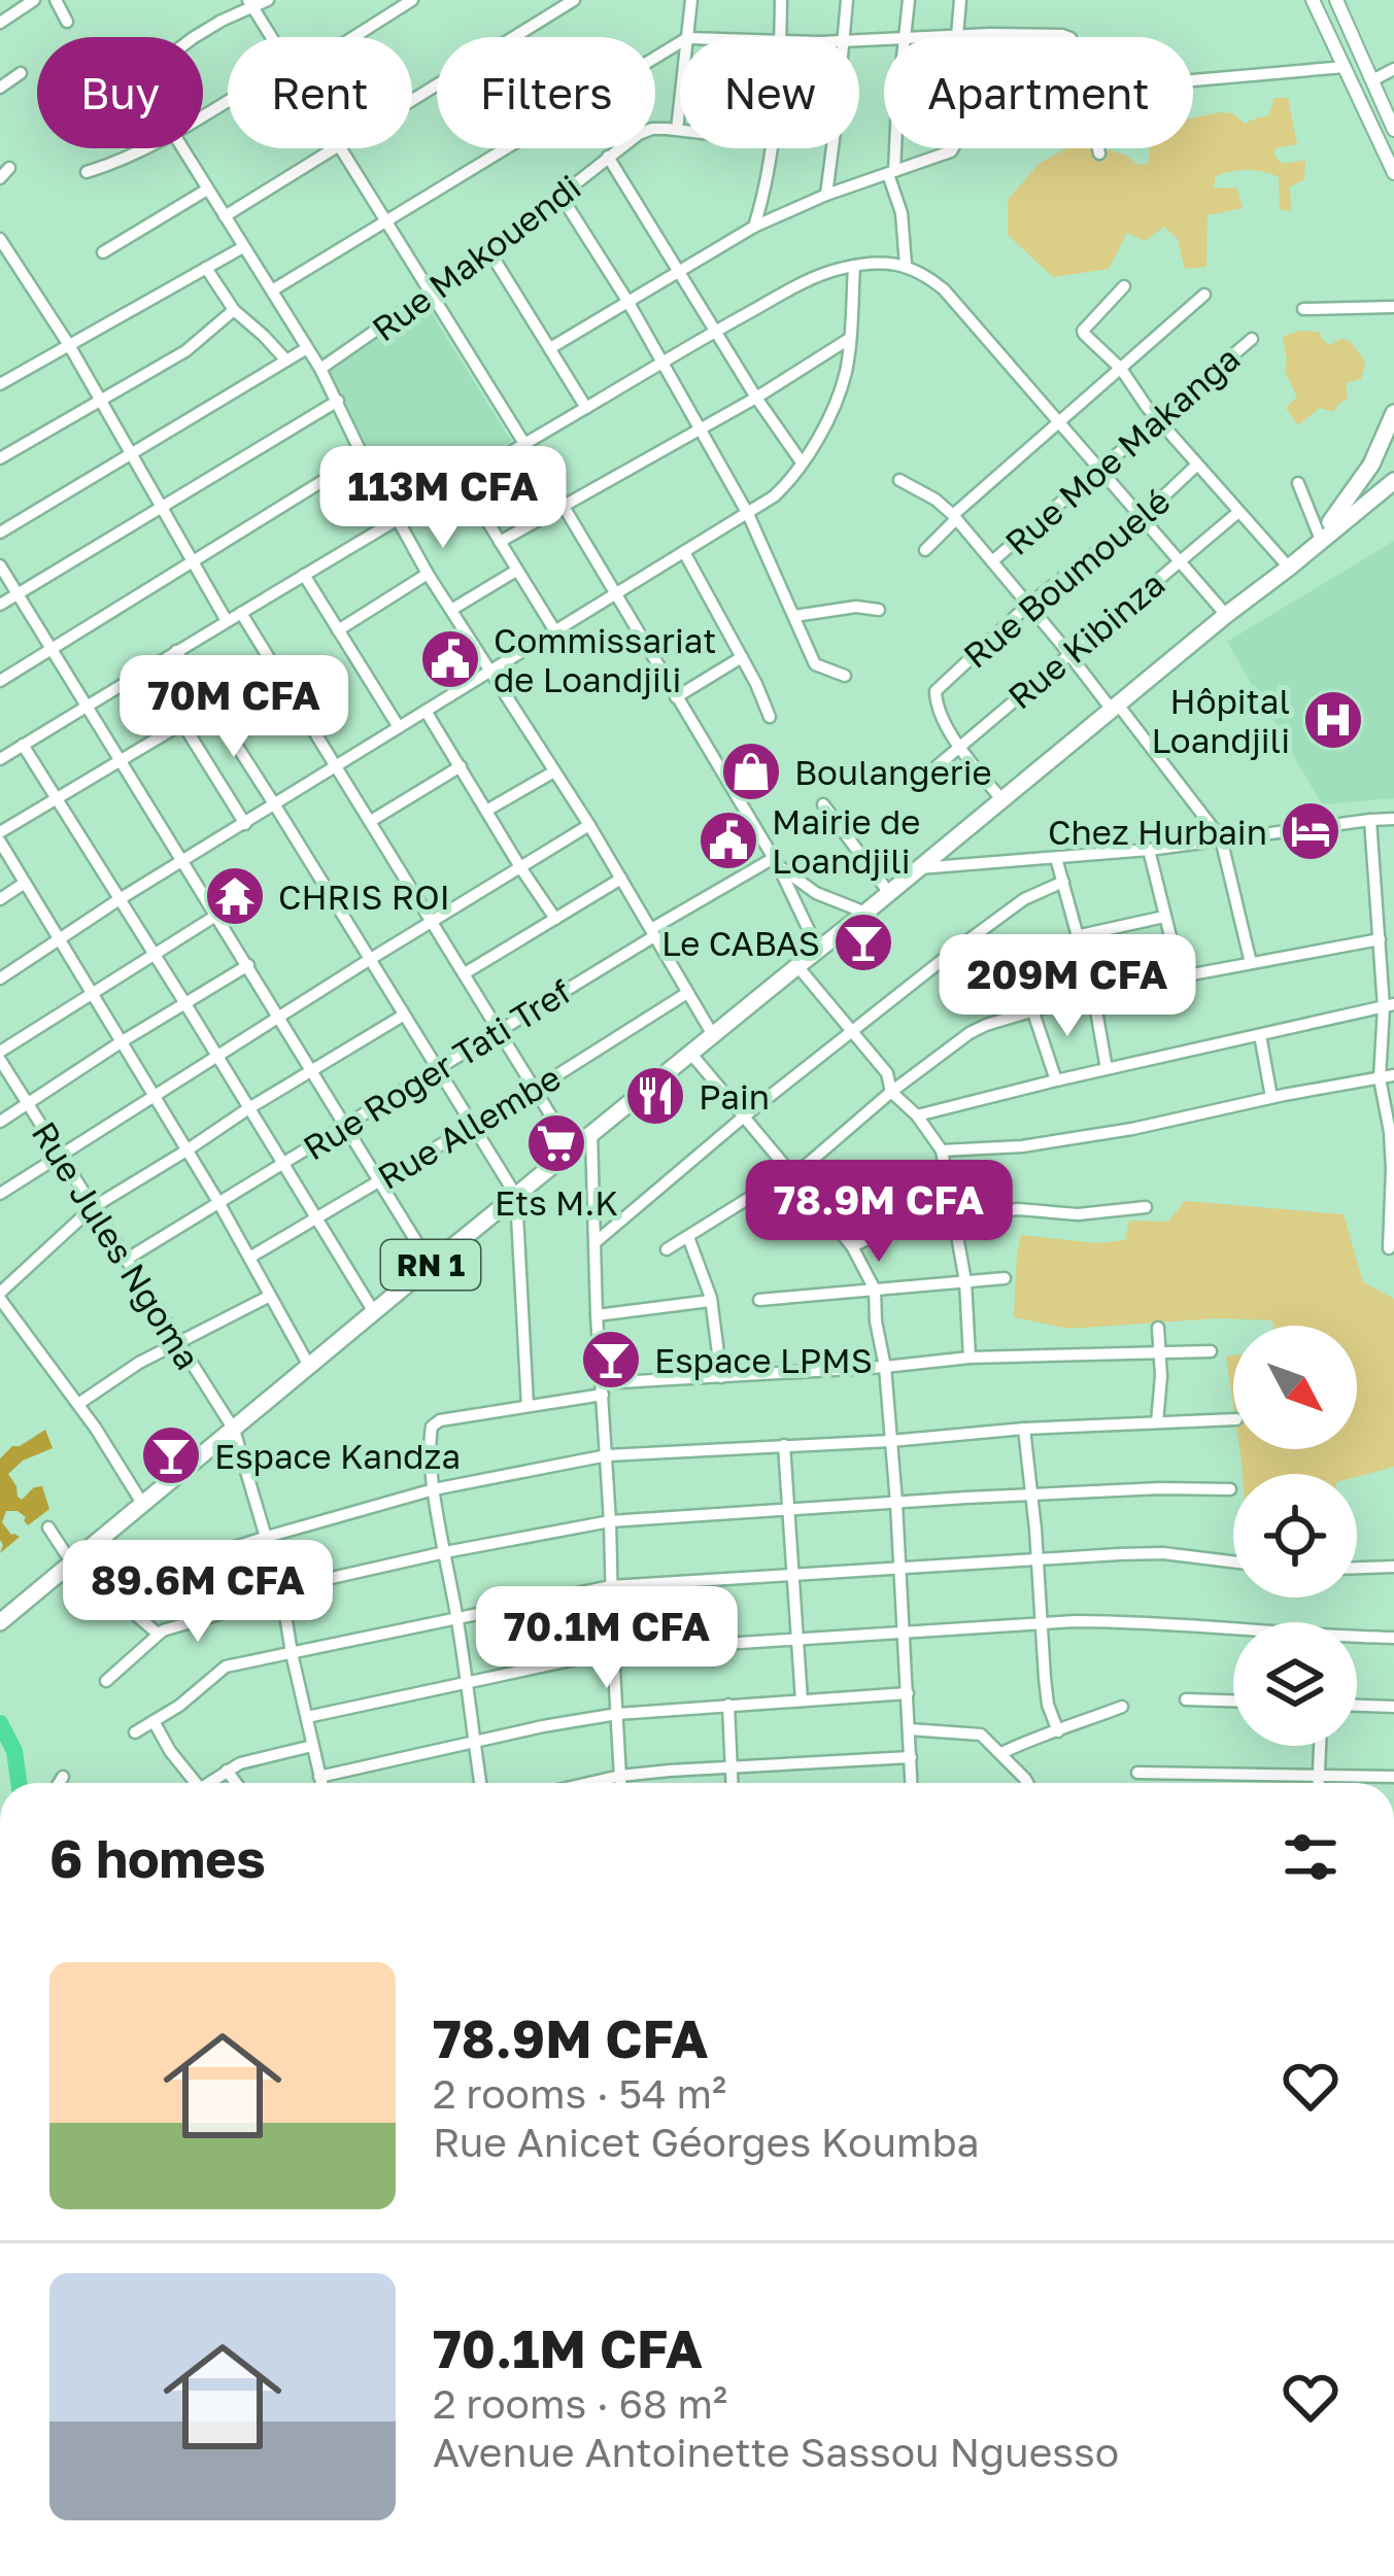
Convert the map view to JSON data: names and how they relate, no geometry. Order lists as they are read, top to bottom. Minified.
{"streets":{"highway":["RN 1"],"street":["Rue Makouendi","Rue Moe Makanga","Rue Boumouelé","Rue Kibinza","Rue Roger Tati Tref","Rue Allembe","Rue Jules Ngoma"]},"crossings":[["Rue Boumouelé","Rue Kibinza"],["Rue Roger Tati Tref","Rue Jules Ngoma"],["Rue Jules Ngoma","RN 1"]],"places":{"public building":["Commissariat de Loandjili","Mairie de Loandjili"],"hospital":["Hôpital Loandjili"],"shop":["Boulangerie"],"hotel":["Chez Hurbain"],"temple":["CHRIS ROI"],"bar":["Le CABAS","Espace LPMS","Espace Kandza"],"restaurant":["Pain"],"supermarket":["Ets M.K"]},"north":"bottom right","page":{"chip":["Buy","Rent","Filters","New","Apartment"],"price":["113M CFA","70M CFA","209M CFA","78.9M CFA","89.6M CFA","70.1M CFA"],"heading":"6 homes","list":[{"name":"78.9M CFA","note":"2 rooms · 54 m² · Rue Anicet Géorges Koumba"},{"name":"70.1M CFA","note":"2 rooms · 68 m² · Avenue Antoinette Sassou Nguesso"}]}}
